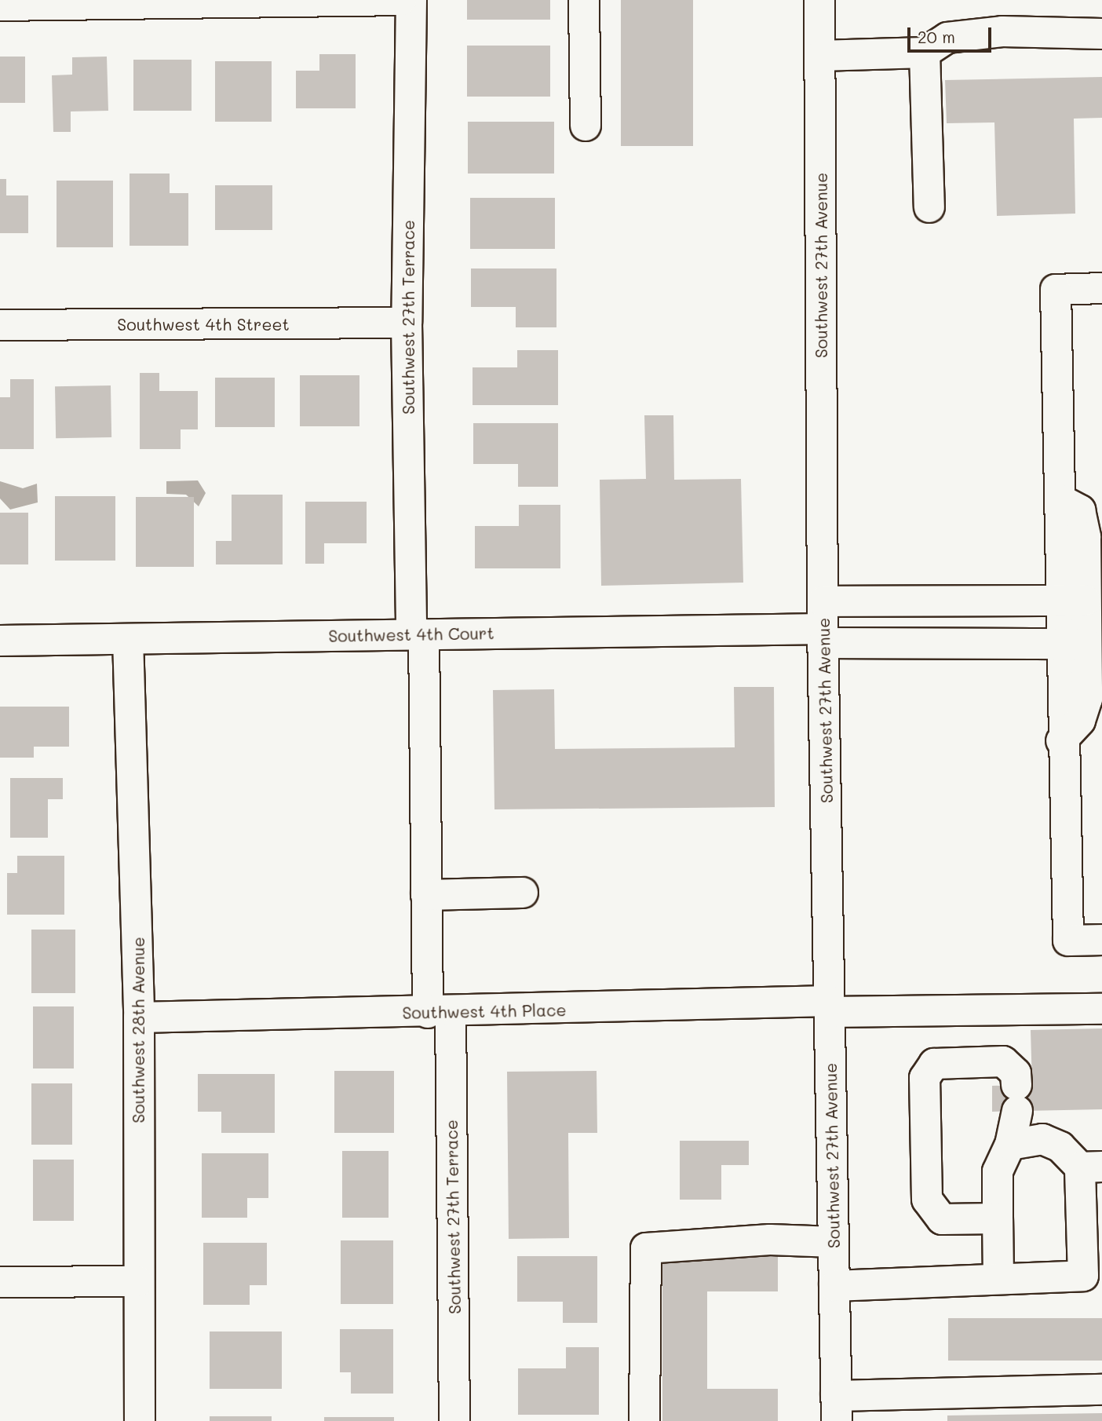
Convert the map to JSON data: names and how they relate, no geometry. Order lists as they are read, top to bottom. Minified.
{"streets":{"street":["Southwest 27th Avenue","Southwest 27th Terrace","Southwest 4th Street","Southwest 4th Court","Southwest 4th Place","Southwest 28th Avenue"]},"crossings":[["Southwest 27th Avenue","Southwest 4th Court"],["Southwest 27th Avenue","Southwest 4th Place"],["Southwest 27th Terrace","Southwest 4th Street"],["Southwest 27th Terrace","Southwest 4th Court"],["Southwest 27th Terrace","Southwest 4th Place"],["Southwest 4th Court","Southwest 28th Avenue"],["Southwest 4th Place","Southwest 28th Avenue"]],"scale_bar":"20 m"}
